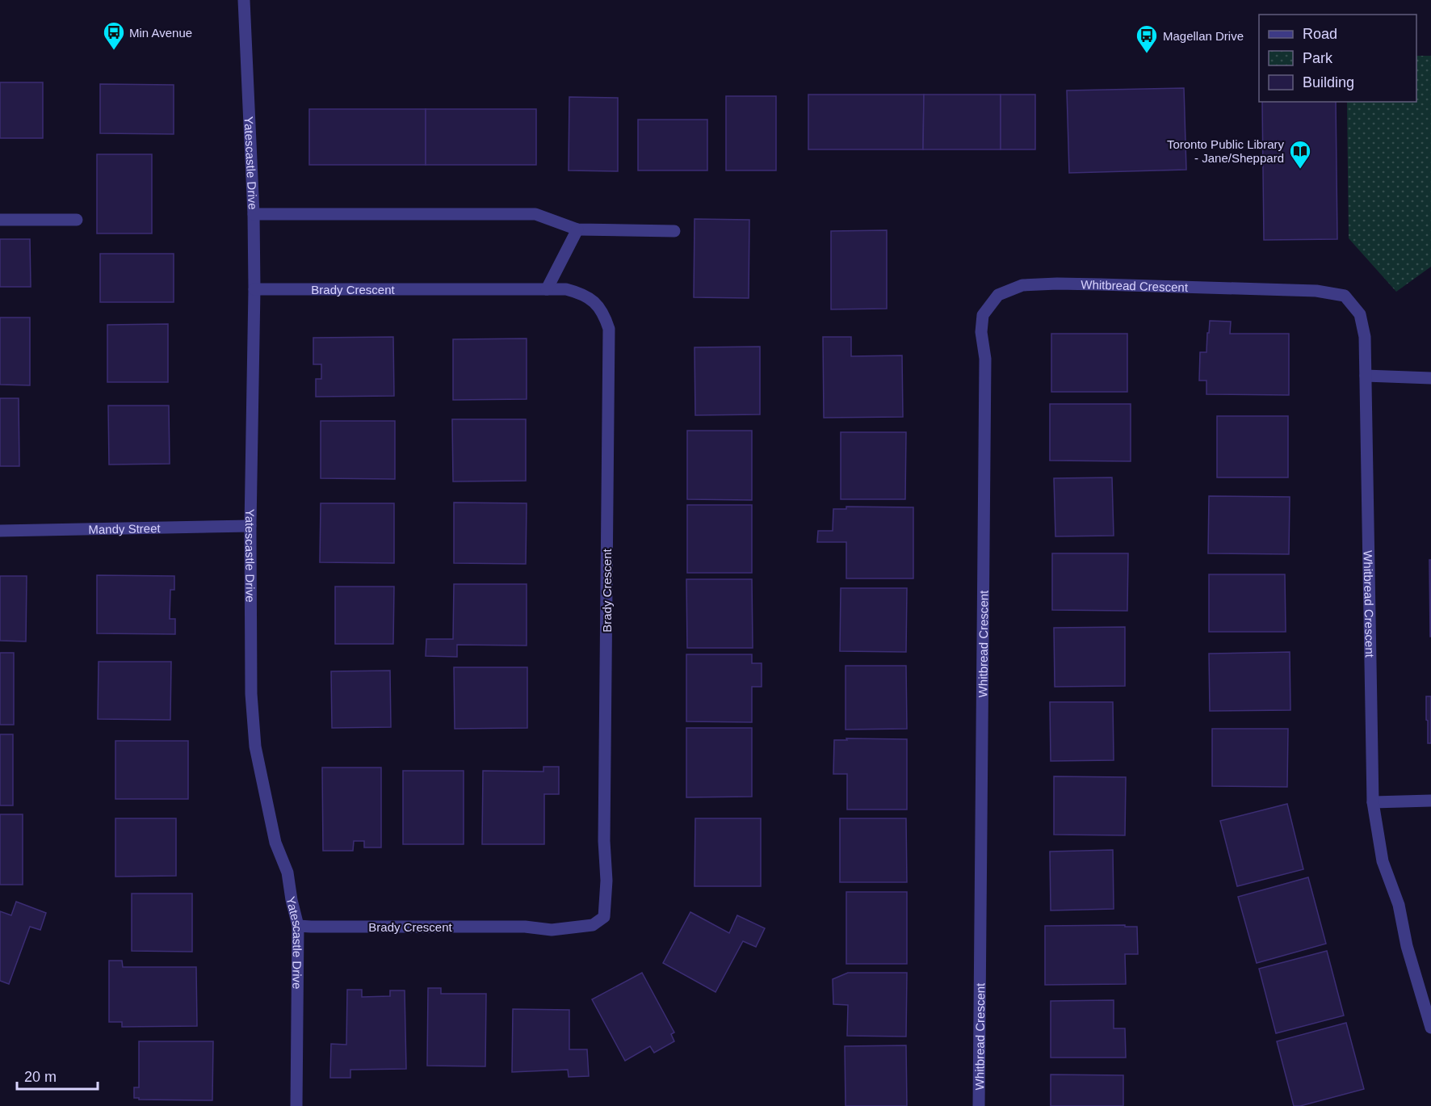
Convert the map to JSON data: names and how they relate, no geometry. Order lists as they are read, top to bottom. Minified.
{"streets":{"street":["Yatescastle Drive","Whitbread Crescent","Brady Crescent","Mandy Street"]},"crossings":[["Yatescastle Drive","Brady Crescent"],["Yatescastle Drive","Mandy Street"]],"places":{"bus stop":["Min Avenue","Magellan Drive"],"library":["Toronto Public Library - Jane/Sheppard"]},"legend":["Road","Park","Building"],"scale_bar":"20 m"}
